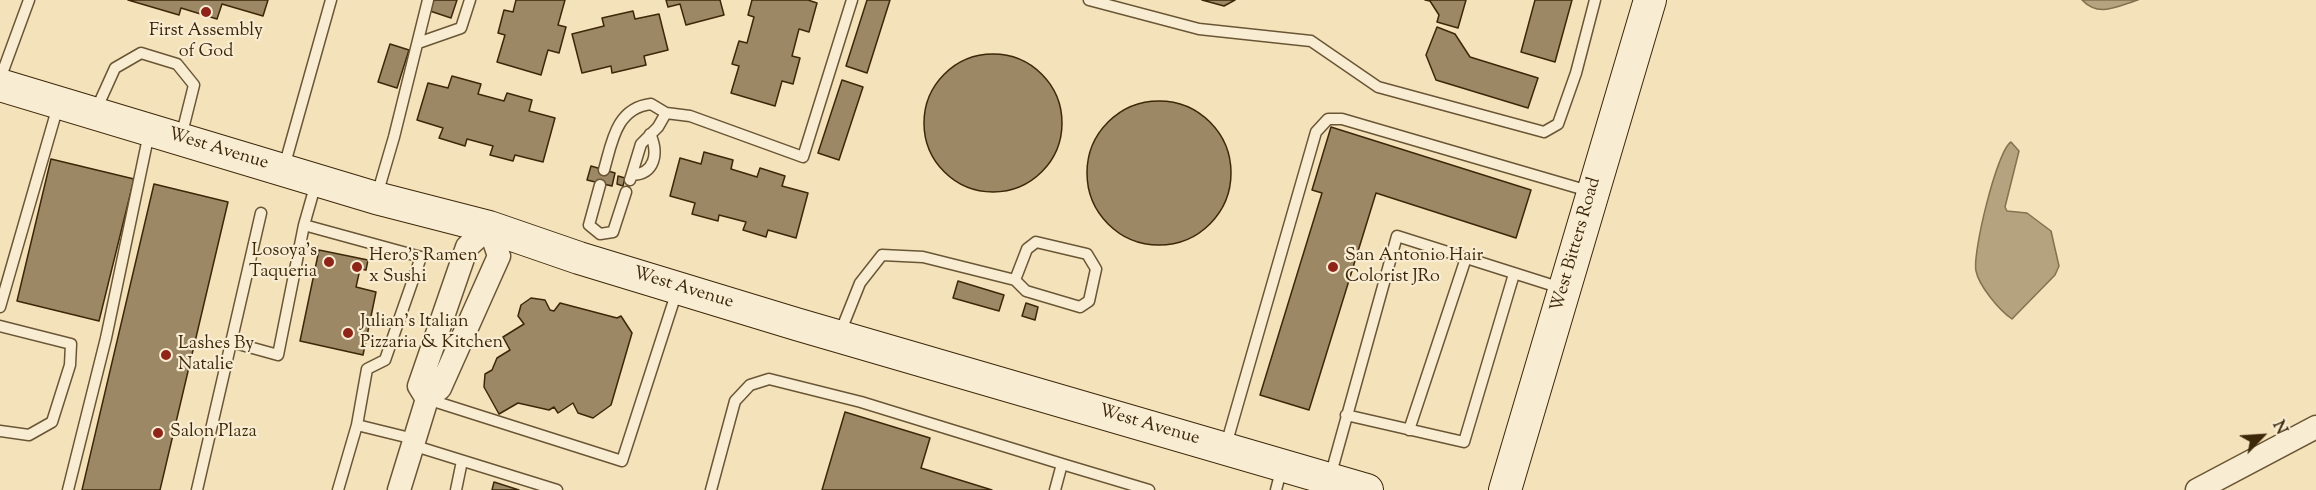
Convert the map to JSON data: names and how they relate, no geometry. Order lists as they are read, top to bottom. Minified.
{"streets":{"main road":["West Avenue","West Bitters Road"]},"places":["First Assembly of God","Losoya's Taqueria","Hero's Ramen x Sushi","San Antonio Hair Colorist JRo","Julian's Italian Pizzaria & Kitchen","Lashes By Natalie","Salon Plaza"],"north":"top right"}
